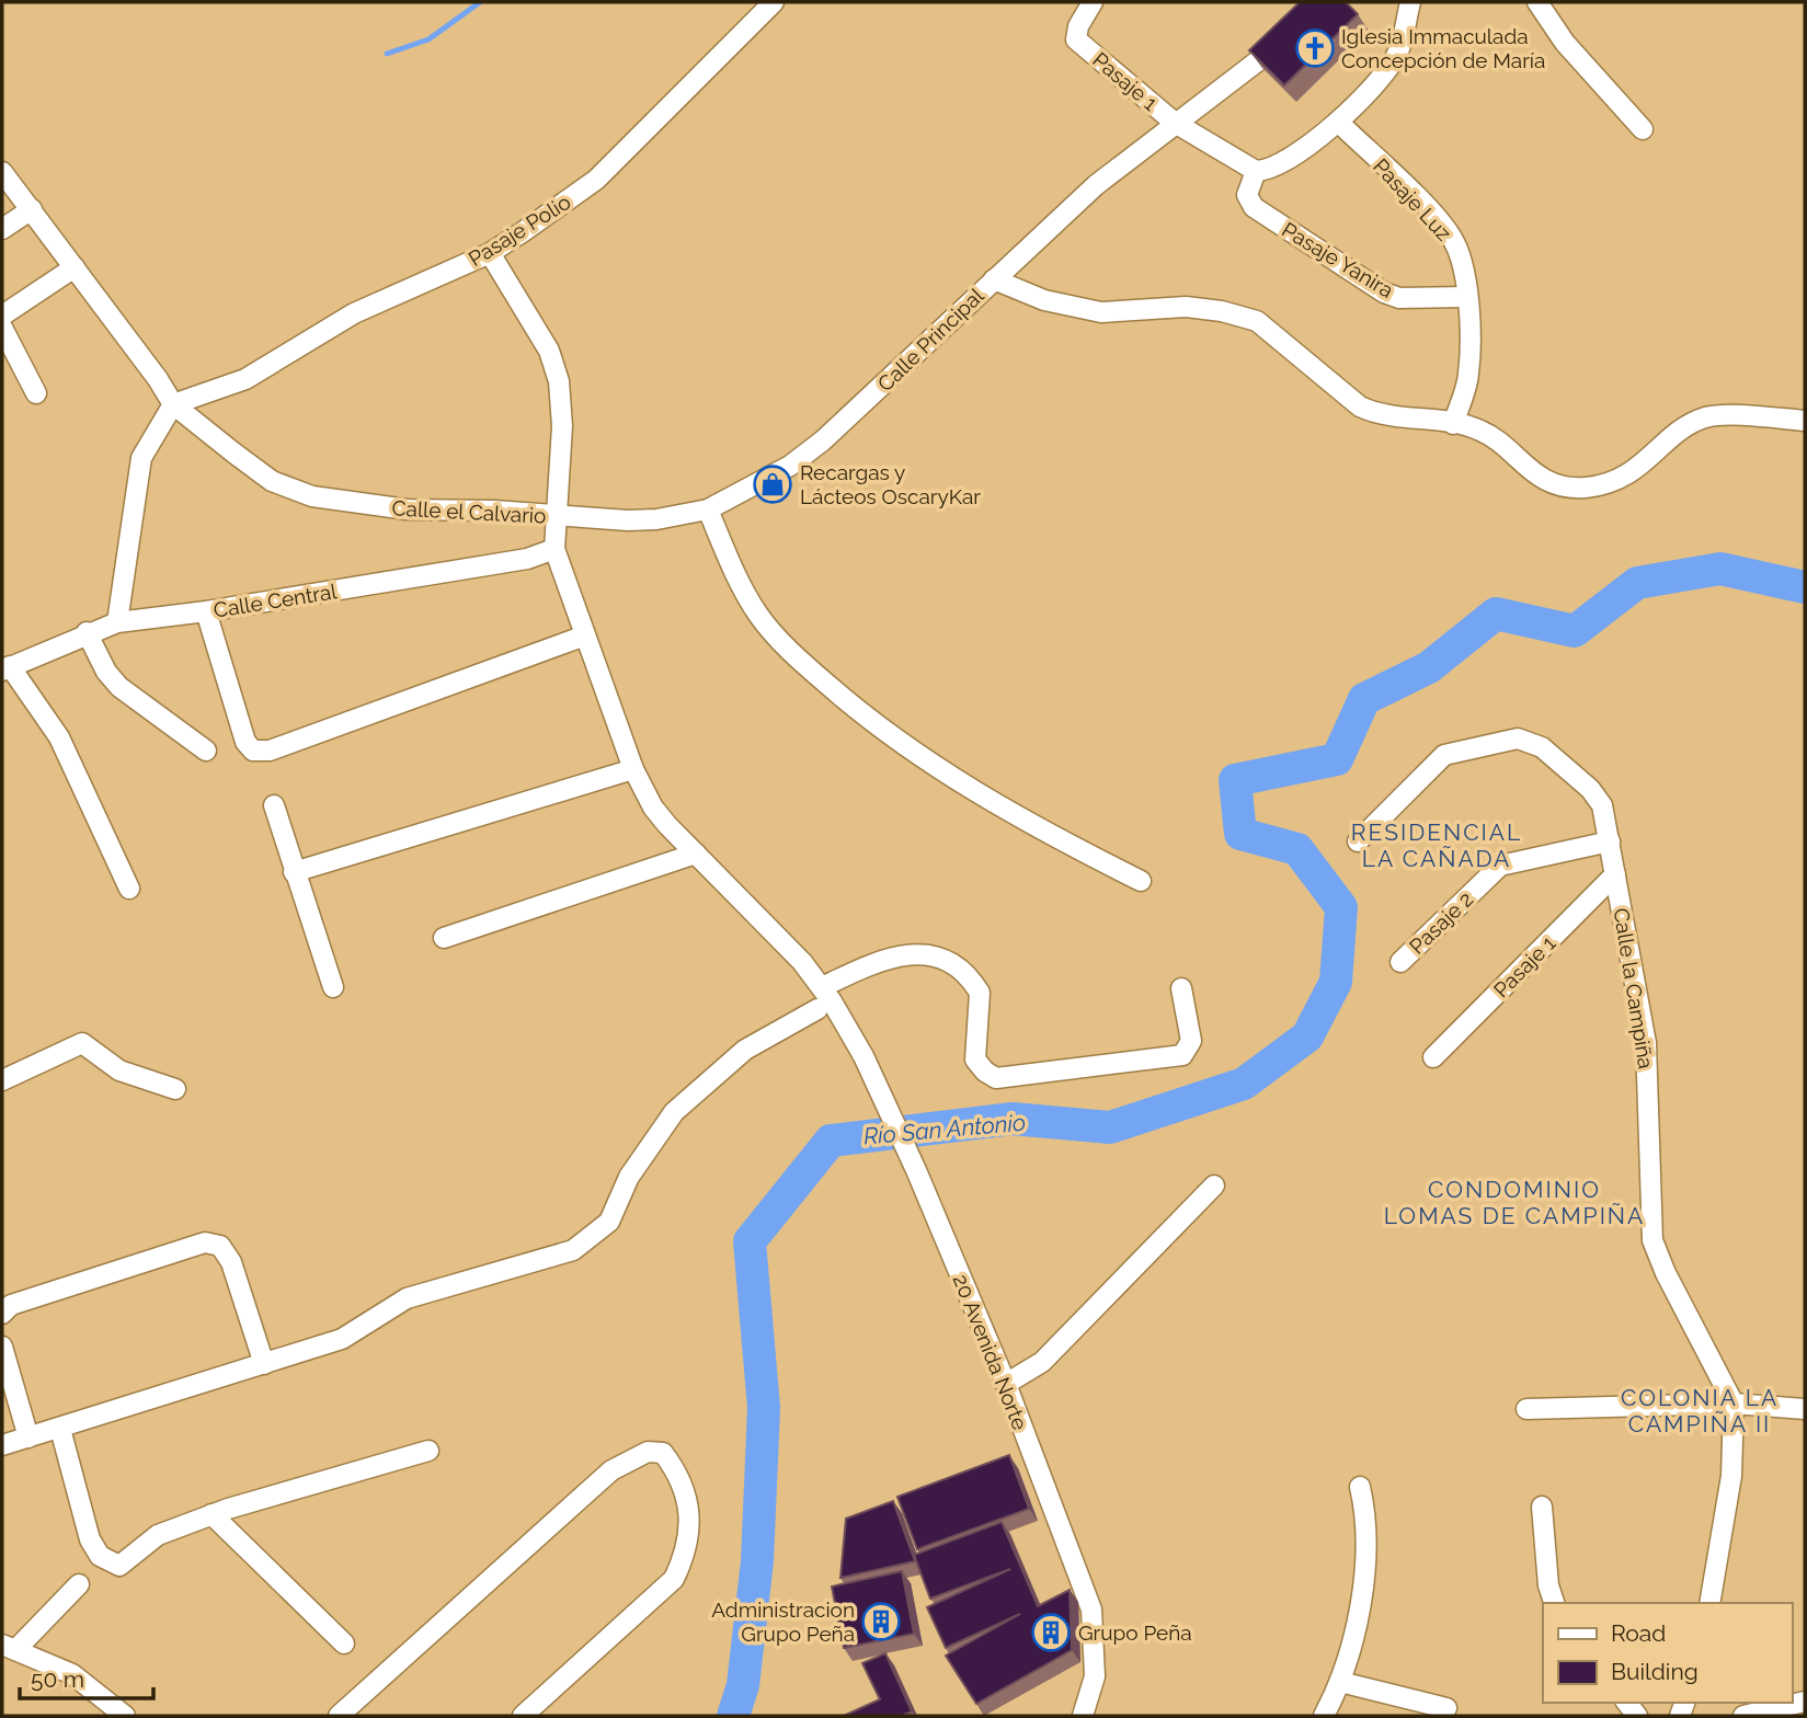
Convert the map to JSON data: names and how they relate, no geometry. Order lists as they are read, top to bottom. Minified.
{"streets":{"street":["Pasaje 1","Pasaje Luz","Pasaje Polio","Pasaje Yanira","Calle Principal","Calle el Calvario","Calle Central","Pasaje 2","Calle la Campiña","20 Avenida Norte"]},"crossings":[["Pasaje 1","Pasaje Yanira"],["Pasaje 1","Calle Principal"],["Pasaje 1","Calle la Campiña"],["Pasaje Luz","Pasaje Yanira"],["Pasaje Polio","Calle el Calvario"],["Calle Principal","Calle el Calvario"],["Calle el Calvario","Calle Central"],["Calle el Calvario","20 Avenida Norte"],["Pasaje 2","Calle la Campiña"]],"districts":["RESIDENCIAL LA CAÑADA","CONDOMINIO LOMAS DE CAMPIÑA","COLONIA LA CAMPIÑA II"],"water":["Río San Antonio"],"places":{"church":["Iglesia Immaculada Concepción de María"],"shop":["Recargas y Lácteos OscaryKar"],"building":["Administracion Grupo Peña","Grupo Peña"]},"legend":["Road","Building"],"scale_bar":"50 m"}
